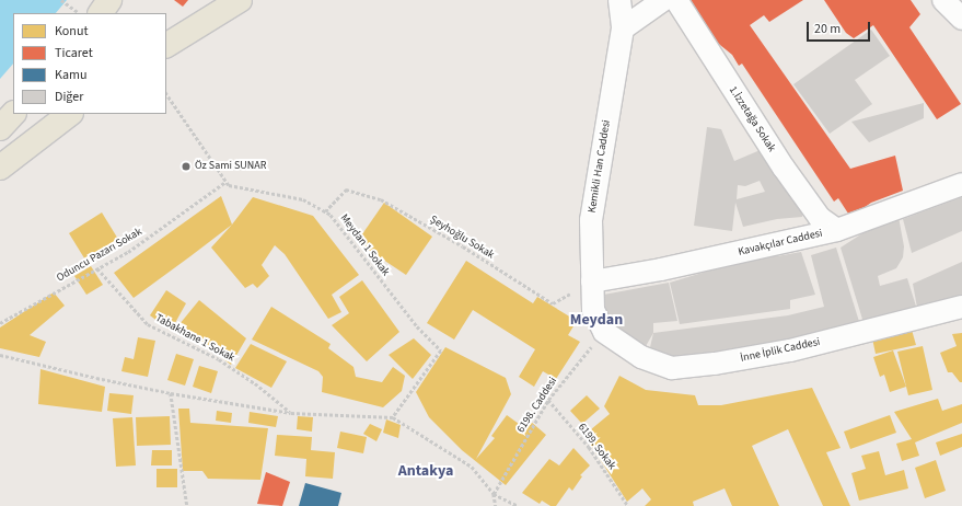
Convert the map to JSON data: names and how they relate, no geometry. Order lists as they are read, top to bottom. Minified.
{"streets":{"street":["1.İzzetağa Sokak","Kemikli Han Caddesi","Kavakçılar Caddesi","İnne İplik Caddesi"],"path":["Şeyhoğlu Sokak","Meydan 1 Sokak","Oduncu Pazarı Sokak","Tabakhane 1 Sokak","6198. Caddesi","6199. Sokak"]},"crossings":[["1.İzzetağa Sokak","Kavakçılar Caddesi"],["Kemikli Han Caddesi","Şeyhoğlu Sokak"],["Kemikli Han Caddesi","Kavakçılar Caddesi"],["Kemikli Han Caddesi","İnne İplik Caddesi"],["Kemikli Han Caddesi","6198. Caddesi"],["Şeyhoğlu Sokak","Kavakçılar Caddesi"],["Şeyhoğlu Sokak","Meydan 1 Sokak"],["Meydan 1 Sokak","Oduncu Pazarı Sokak"],["Oduncu Pazarı Sokak","Tabakhane 1 Sokak"],["İnne İplik Caddesi","6198. Caddesi"],["6198. Caddesi","6199. Sokak"]],"districts":["Meydan","Antakya"],"places":["Öz Sami SUNAR"],"legend":["Konut","Ticaret","Kamu","Diğer"],"scale_bar":"20 m"}
